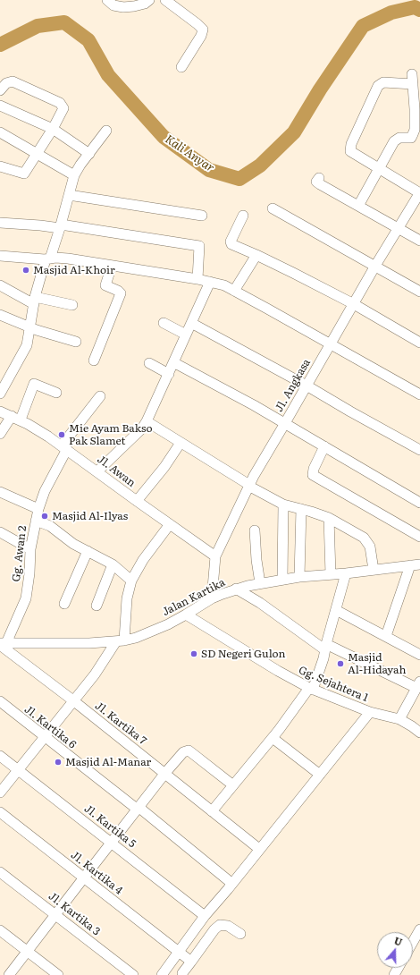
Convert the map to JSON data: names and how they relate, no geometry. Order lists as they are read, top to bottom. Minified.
{"streets":{"street":["Jl. Angkasa","Jl. Awan","Gg. Awan 2","Jalan Kartika","Gg. Sejahtera 1","Jl. Kartika 7","Jl. Kartika 6","Jl. Kartika 5","Jl. Kartika 4","Jl. Kartika 3"]},"crossings":[["Jl. Angkasa","Jl. Awan"],["Jl. Angkasa","Jalan Kartika"],["Jl. Awan","Gg. Awan 2"],["Gg. Awan 2","Jalan Kartika"],["Gg. Awan 2","Jl. Kartika 7"],["Jalan Kartika","Gg. Sejahtera 1"],["Jalan Kartika","Jl. Kartika 7"]],"water":["Kali Anyar"],"places":["Masjid Al-Khoir","Mie Ayam Bakso Pak Slamet","Masjid Al-Ilyas","SD Negeri Gulon","Masjid Al-Hidayah","Masjid Al-Manar"],"north":"top"}
